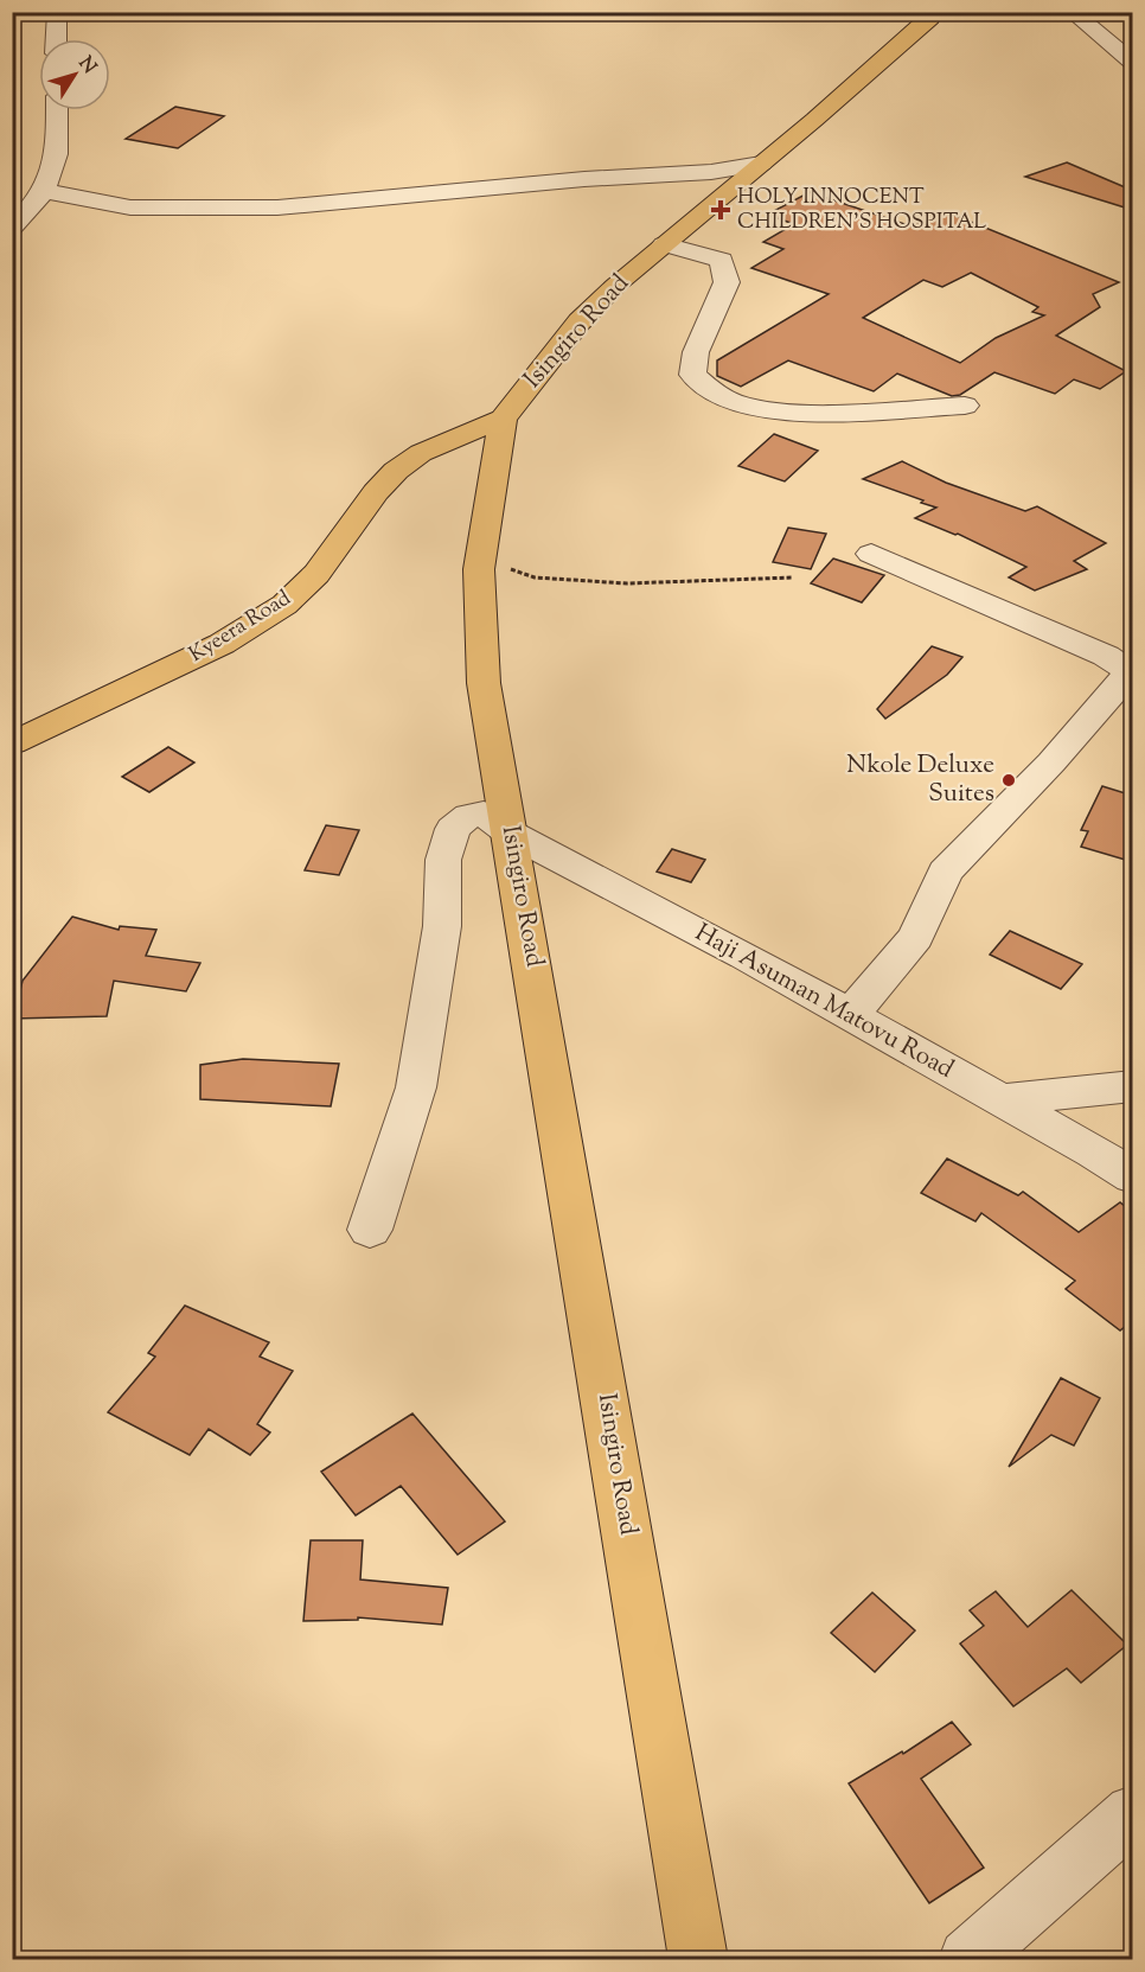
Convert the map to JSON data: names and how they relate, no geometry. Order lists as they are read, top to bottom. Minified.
{"streets":{"main road":["Isingiro Road","Kyeera Road"],"street":["Haji Asuman Matovu Road"]},"crossings":[["Isingiro Road","Kyeera Road"],["Isingiro Road","Haji Asuman Matovu Road"]],"places":{"health":["HOLY INNOCENT CHILDREN'S HOSPITAL"],"other":["Nkole Deluxe Suites"]},"north":"top right"}
